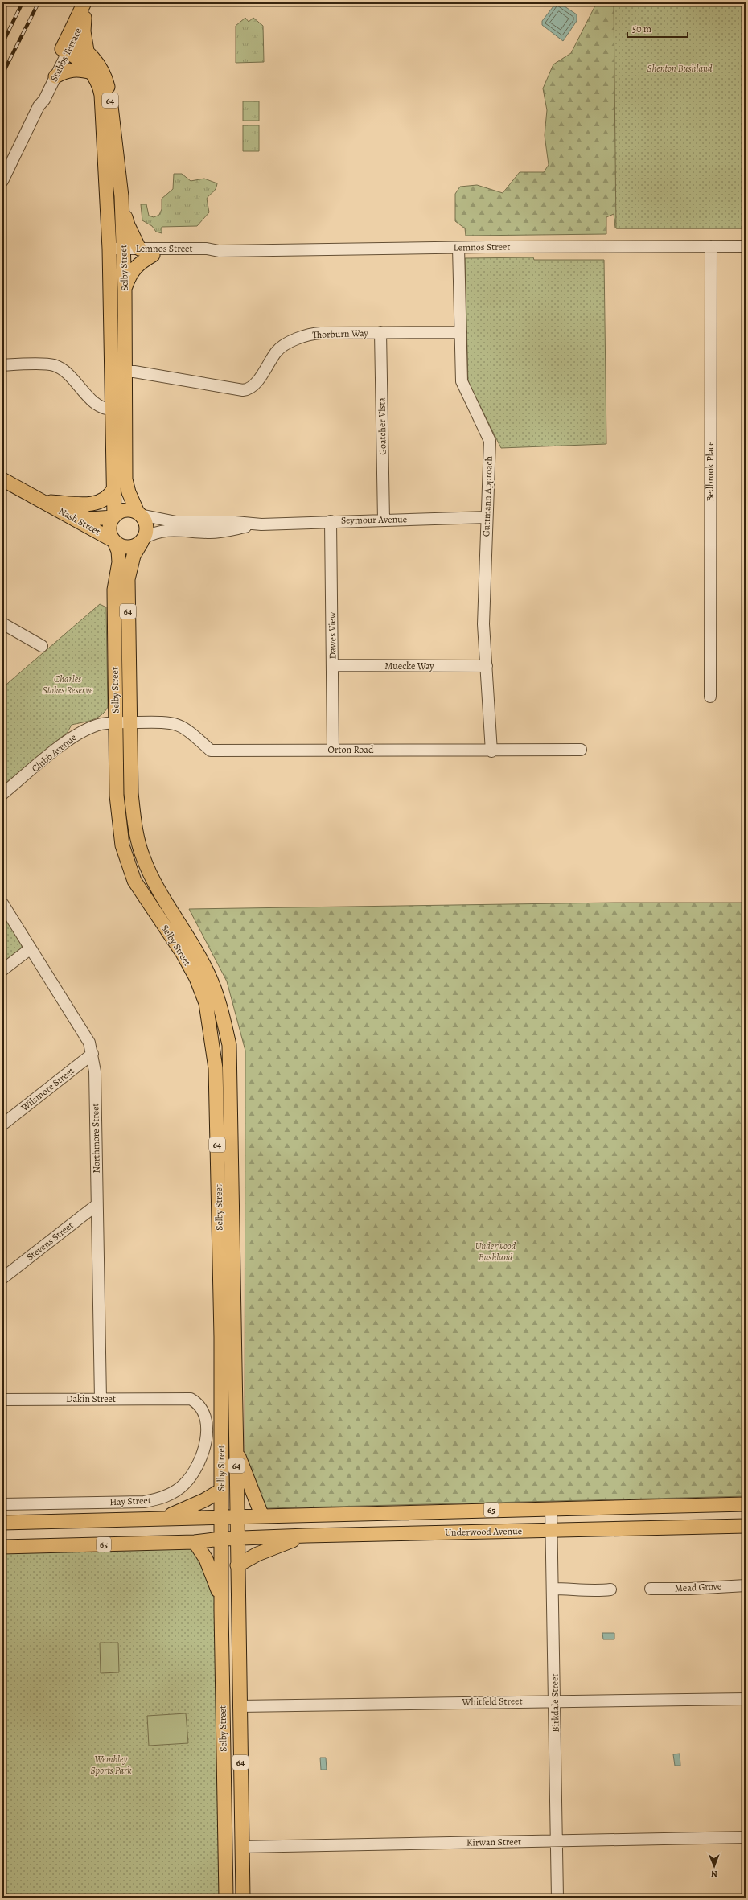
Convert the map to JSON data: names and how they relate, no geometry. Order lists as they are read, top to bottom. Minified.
{"streets":{"main road":["Stubbs Terrace","64","Selby Street","Nash Street","Hay Street","65","Underwood Avenue"],"street":["Lemnos Street","Thorburn Way","Goatcher Vista","Bedbrook Place","Guttmann Approach","Seymour Avenue","Dawes View","Muecke Way","Orton Road","Clubb Avenue","Wilsmore Street","Northmore Street","Stevens Street","Dakin Street","Mead Grove","Whitfeld Street","Birkdale Street","Kirwan Street"]},"crossings":[["Stubbs Terrace","Selby Street"],["64","Selby Street"],["64","Seymour Avenue"],["64","Nash Street"],["Lemnos Street","Selby Street"],["Lemnos Street","Bedbrook Place"],["Lemnos Street","Guttmann Approach"],["Selby Street","Thorburn Way"],["Selby Street","Seymour Avenue"],["Selby Street","Nash Street"],["Selby Street","Orton Road"],["Selby Street","Clubb Avenue"],["Selby Street","Hay Street"],["Selby Street","65"],["Selby Street","Underwood Avenue"],["Selby Street","Whitfeld Street"],["Selby Street","Kirwan Street"],["Thorburn Way","Goatcher Vista"],["Thorburn Way","Guttmann Approach"],["Goatcher Vista","Seymour Avenue"],["Guttmann Approach","Seymour Avenue"],["Guttmann Approach","Muecke Way"],["Guttmann Approach","Orton Road"],["Seymour Avenue","Nash Street"],["Seymour Avenue","Dawes View"],["Dawes View","Muecke Way"],["Dawes View","Orton Road"],["Orton Road","Clubb Avenue"],["Wilsmore Street","Northmore Street"],["Northmore Street","Stevens Street"],["Northmore Street","Dakin Street"],["Dakin Street","Hay Street"],["Hay Street","65"],["65","Underwood Avenue"],["65","Birkdale Street"],["Underwood Avenue","Birkdale Street"],["Whitfeld Street","Birkdale Street"],["Birkdale Street","Kirwan Street"]],"parks":["Shenton Bushland","Charles Stokes Reserve","Underwood Bushland","Wembley Sports Park"],"scale_bar":"50 m","north":"bottom"}
